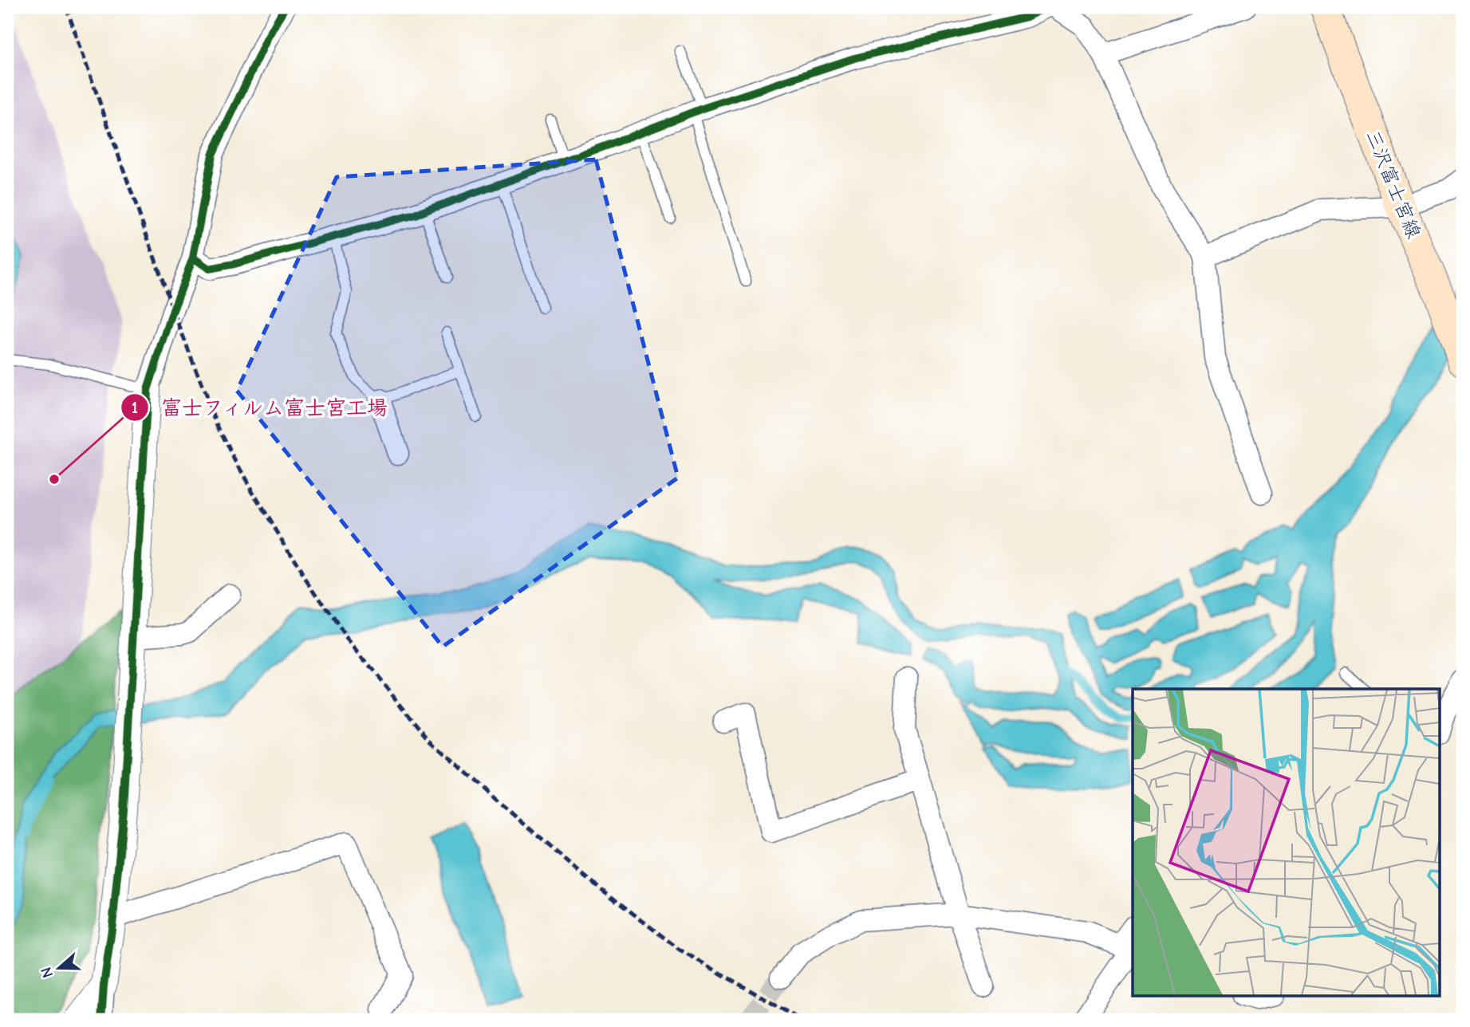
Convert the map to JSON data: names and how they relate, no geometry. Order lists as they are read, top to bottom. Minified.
{"streets":{"main road":["三沢富士宮線"]},"places":["富士フィルム富士宮工場"],"north":"left"}
